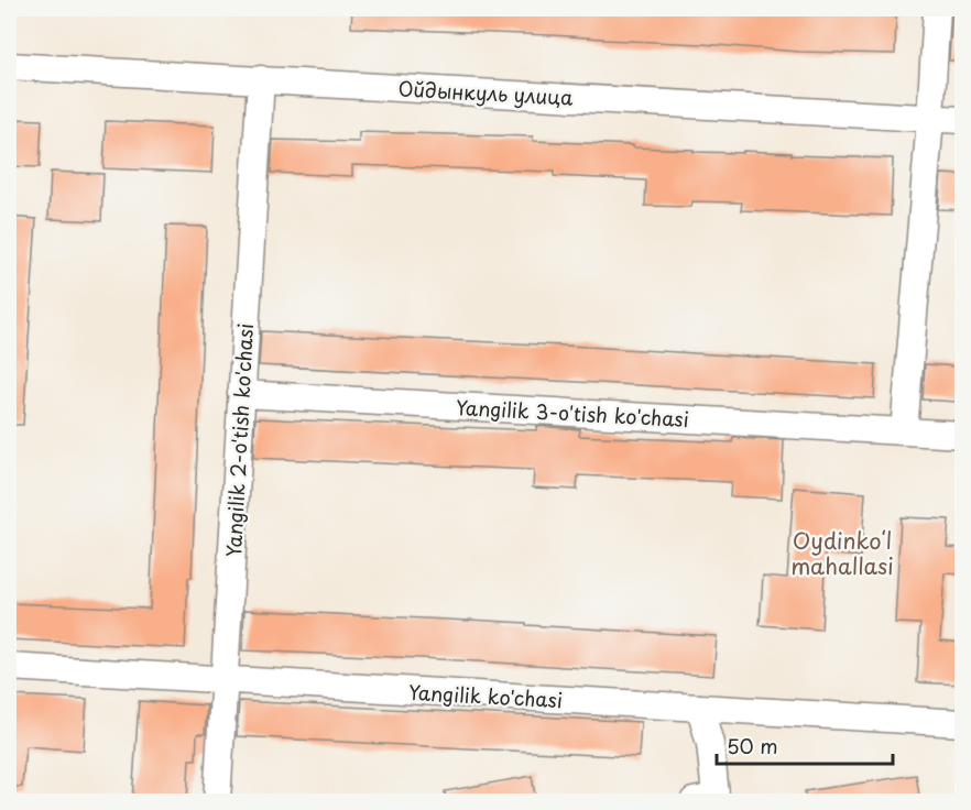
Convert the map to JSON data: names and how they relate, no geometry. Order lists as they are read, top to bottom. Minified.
{"streets":{"street":["Ойдынкуль улица","Yangilik 3-o'tish ko'chasi","Yangilik 2-o'tish ko'chasi","Yangilik ko'chasi"]},"crossings":[["Ойдынкуль улица","Yangilik 2-o'tish ko'chasi"],["Yangilik 3-o'tish ko'chasi","Yangilik 2-o'tish ko'chasi"],["Yangilik 2-o'tish ko'chasi","Yangilik ko'chasi"]],"districts":["Oydinkoʻl mahallasi"],"scale_bar":"50 m"}
